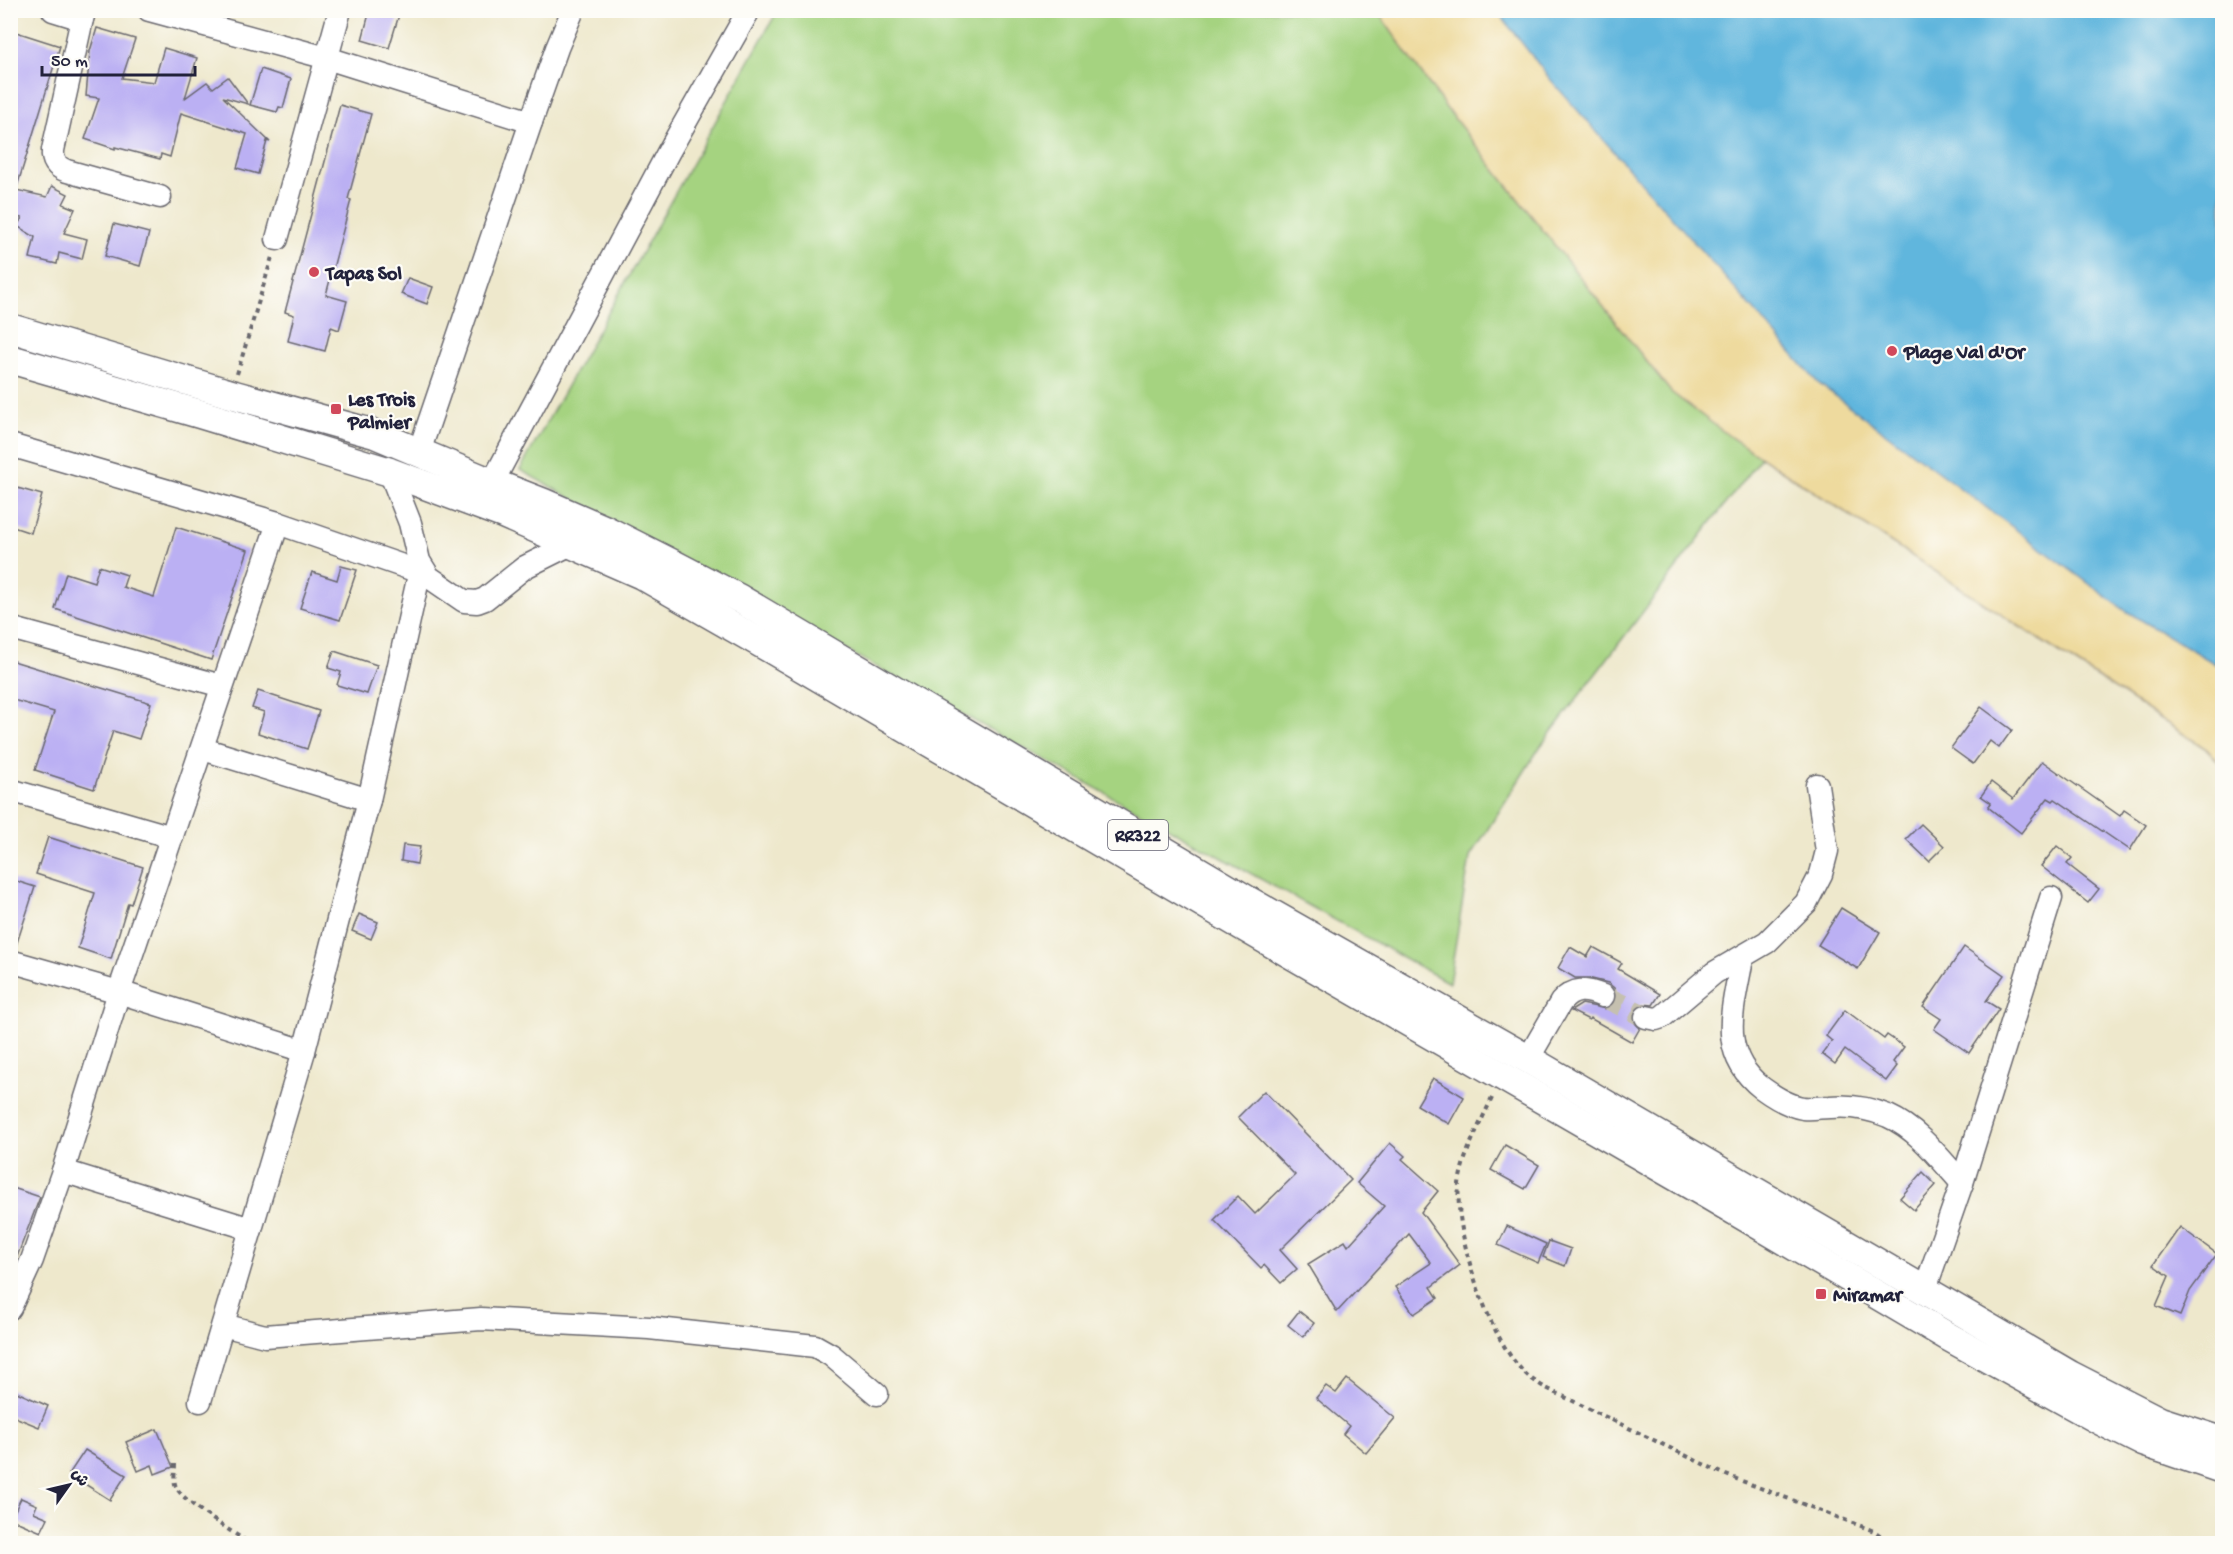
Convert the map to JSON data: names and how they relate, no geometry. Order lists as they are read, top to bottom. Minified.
{"streets":{"main road":["RR322"]},"places":{"other":["Tapas Sol","Plage Val d'Or"],"transit":["Les Trois Palmier","Miramar"]},"scale_bar":"50 m","north":"top right"}
